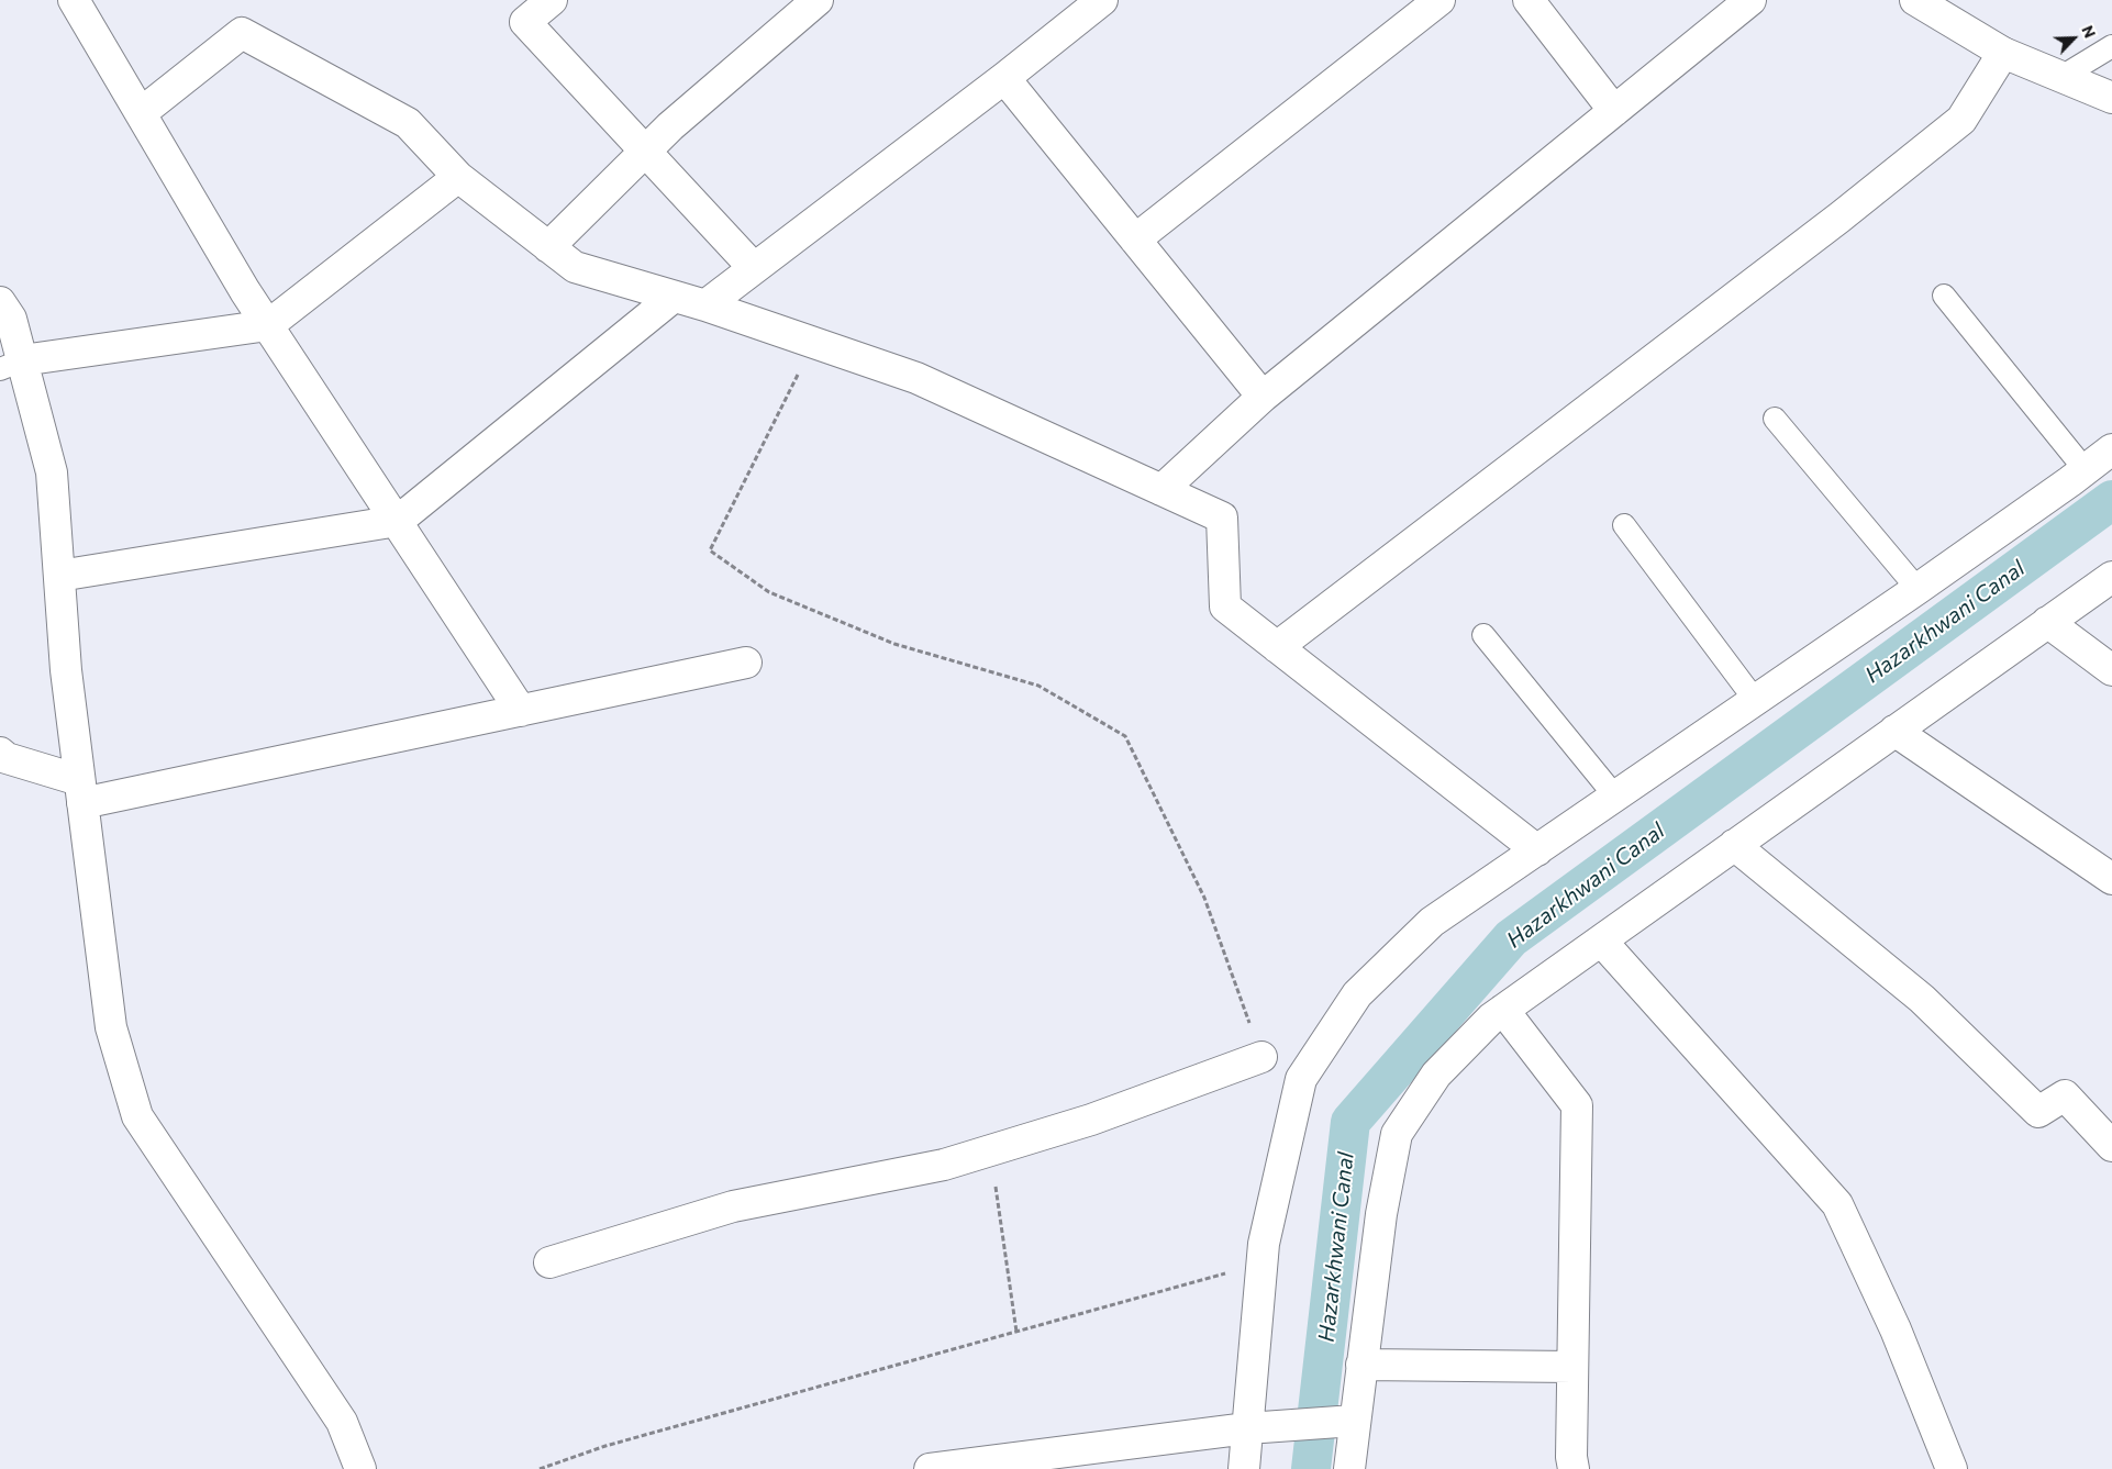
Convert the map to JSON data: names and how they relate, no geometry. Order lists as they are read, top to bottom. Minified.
{"water":["Hazarkhwani Canal"],"north":"top right"}
